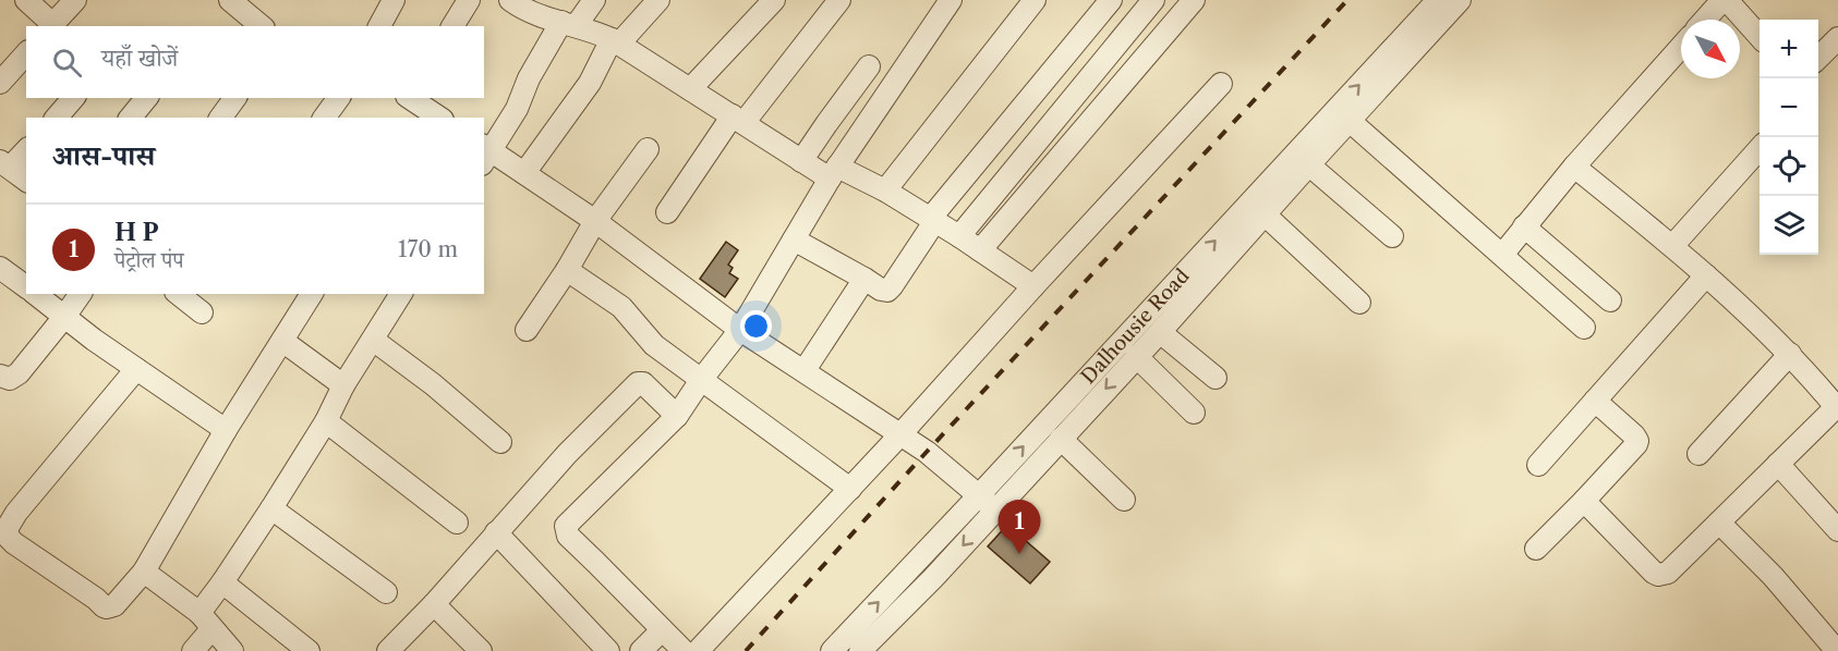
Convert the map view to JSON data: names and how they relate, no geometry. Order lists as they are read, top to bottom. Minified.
{"streets":{"street":["Dalhousie Road"]},"north":"bottom right","page":{"map_buttons":["+","−"],"search":"यहाँ खोजें","heading":"आस-पास","list":[{"mark":"1","name":"H P","note":"पेट्रोल पंप","value":"170 m"}],"pins":"1"}}
